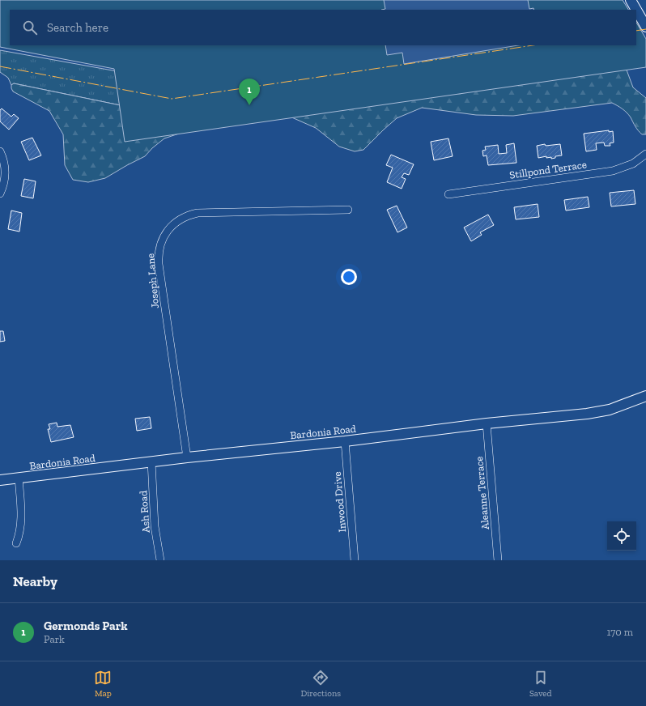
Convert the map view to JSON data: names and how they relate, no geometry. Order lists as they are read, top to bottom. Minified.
{"streets":{"street":["Stillpond Terrace","Joseph Lane","Bardonia Road","Aleanne Terrace","Inwood Drive","Ash Road"]},"crossings":[["Joseph Lane","Bardonia Road"],["Bardonia Road","Aleanne Terrace"],["Bardonia Road","Inwood Drive"],["Bardonia Road","Ash Road"]],"page":{"search":"Search here","pins":"1","heading":"Nearby","list":[{"mark":"1","name":"Germonds Park","note":"Park","value":"170 m"}],"nav":["Map","Directions","Saved"]}}
